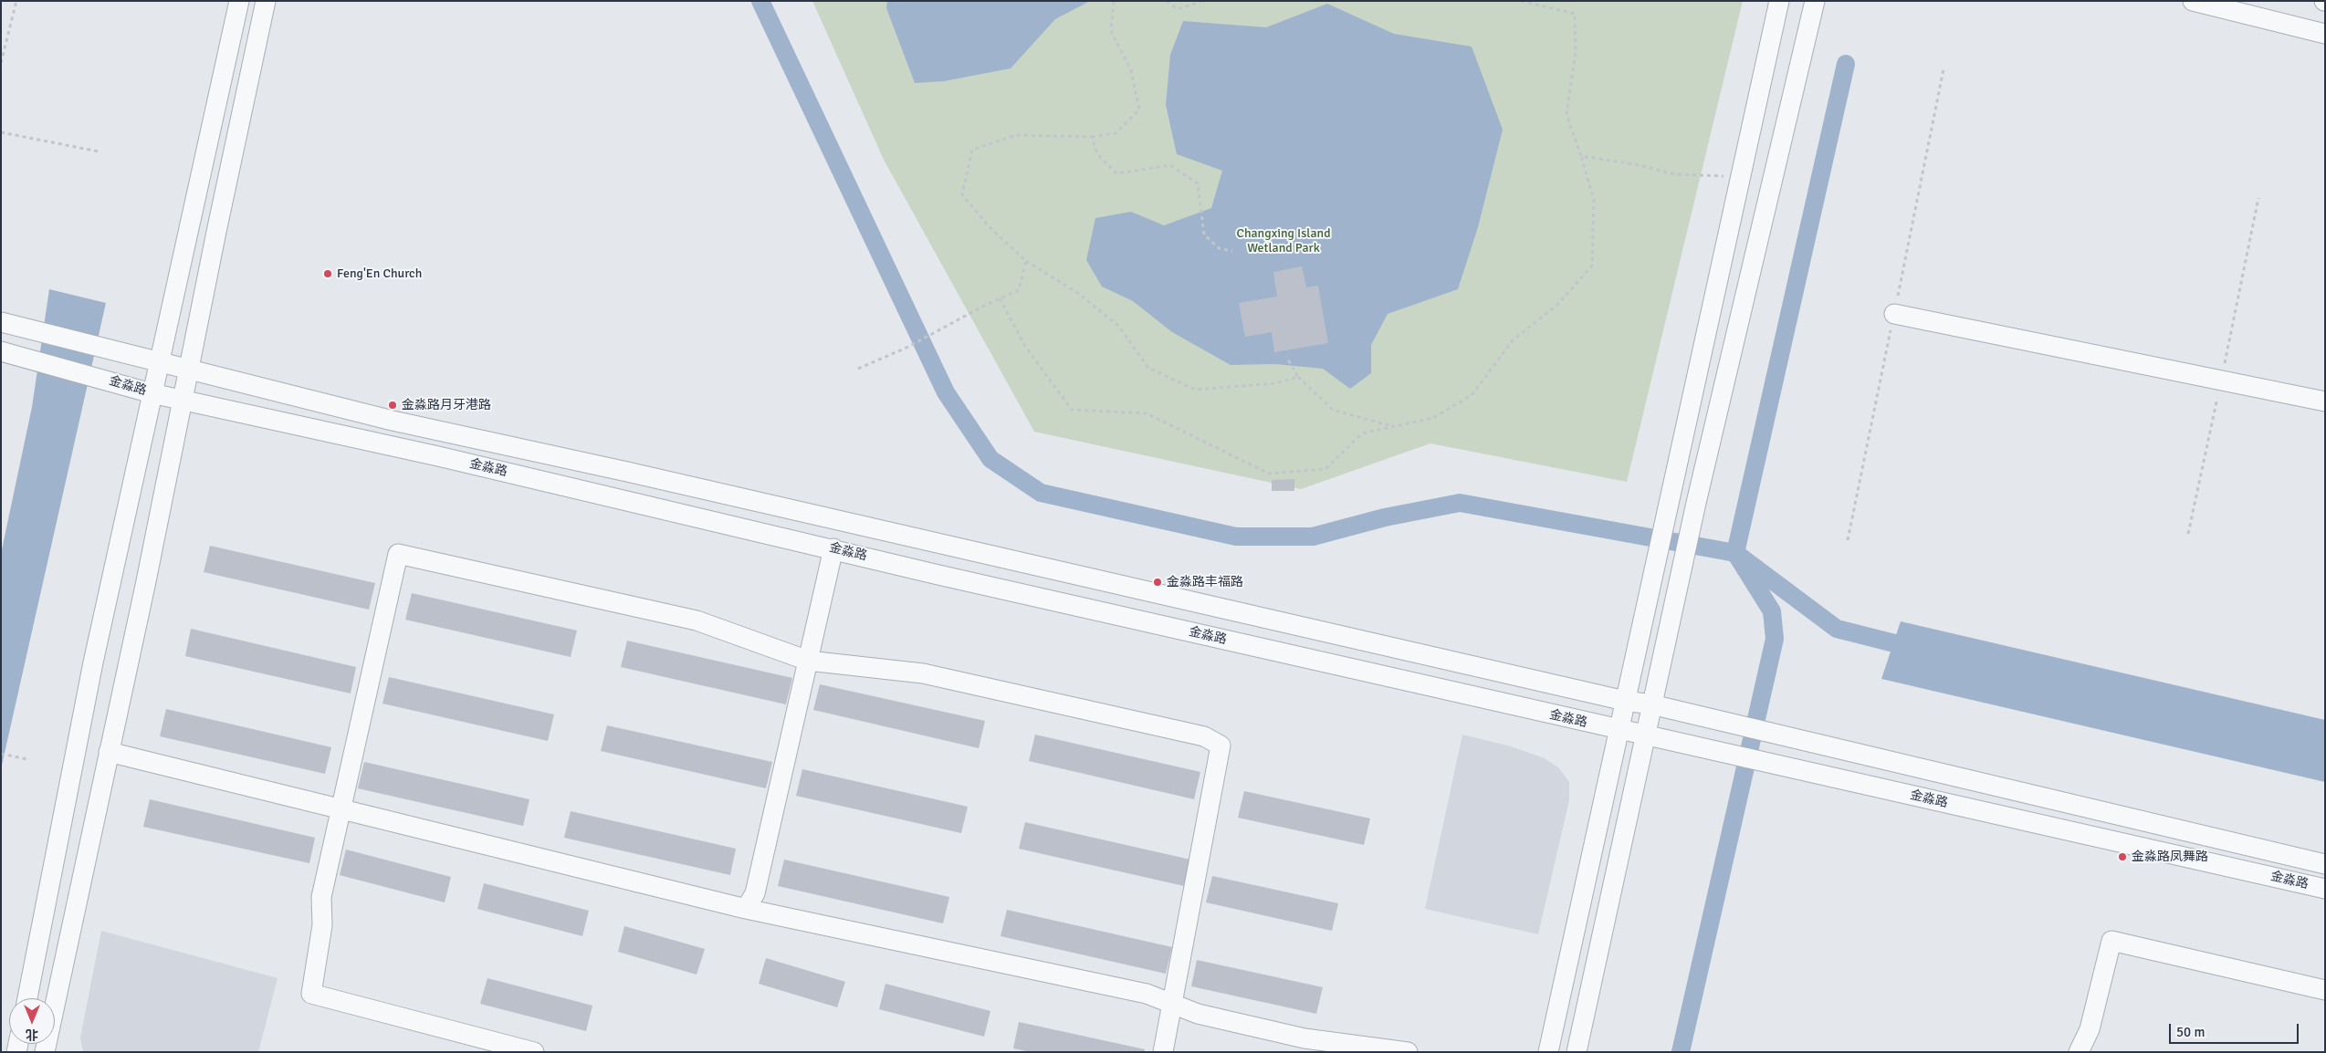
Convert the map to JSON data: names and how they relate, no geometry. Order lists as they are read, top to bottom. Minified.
{"streets":{"street":["金淼路"]},"parks":["Changxing Island Wetland Park"],"places":["Feng'En Church","金淼路月牙港路","金淼路丰福路","金淼路凤舞路"],"scale_bar":"50 m","north":"bottom"}
